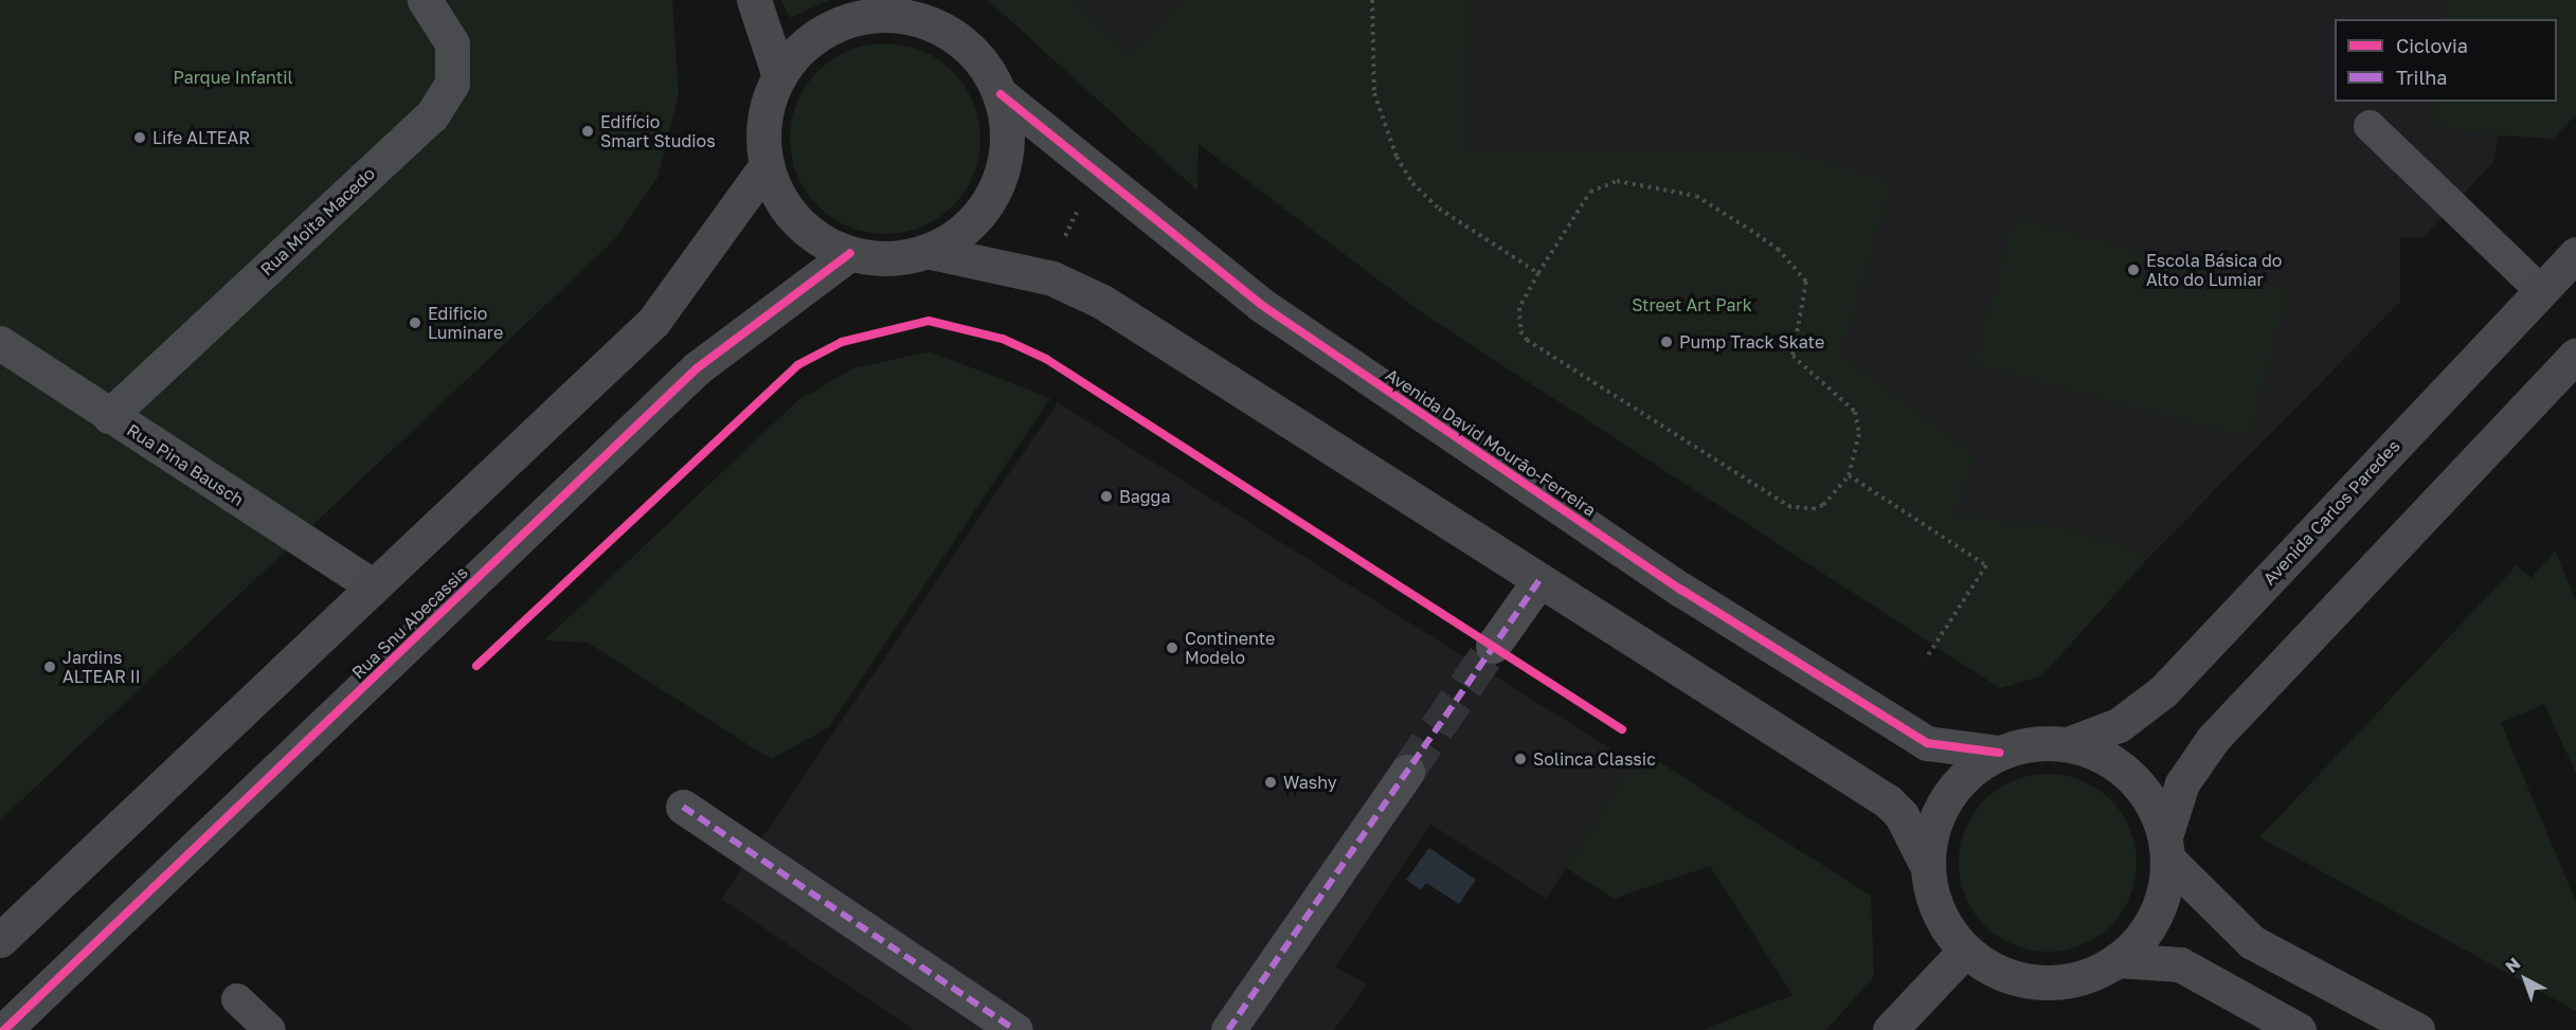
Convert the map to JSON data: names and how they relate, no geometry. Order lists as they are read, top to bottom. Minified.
{"streets":{"street":["Rua Moita Macedo","Avenida David Mourão-Ferreira","Rua Pina Bausch","Avenida Carlos Paredes","Rua Snu Abecassis"]},"crossings":[["Rua Moita Macedo","Rua Pina Bausch"]],"parks":["Parque Infantil","Street Art Park"],"places":["Edifício Smart Studios","Life ALTEAR","Escola Básica do Alto do Lumiar","Edificio Luminare","Pump Track Skate","Bagga","Continente Modelo","Jardins ALTEAR II","Solinca Classic","Washy"],"legend":["Ciclovia","Trilha"],"north":"top left"}
